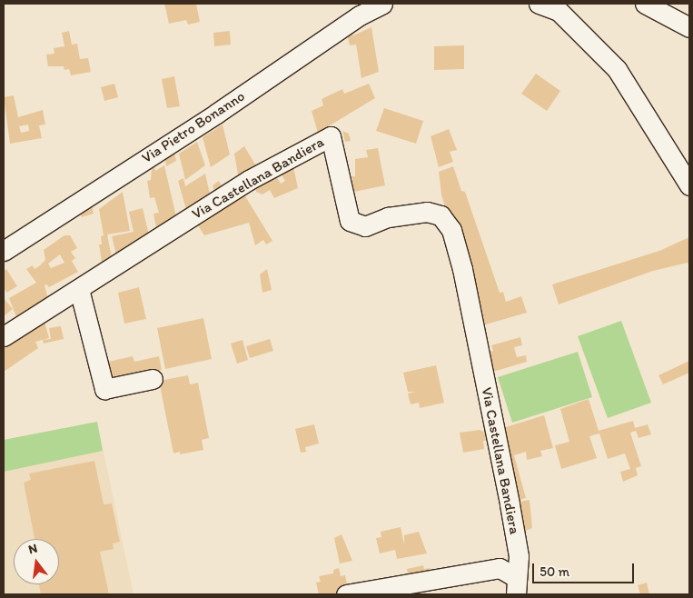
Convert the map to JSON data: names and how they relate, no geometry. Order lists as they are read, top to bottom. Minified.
{"streets":{"street":["Via Pietro Bonanno","Via Castellana Bandiera"]},"scale_bar":"50 m","north":"top"}
